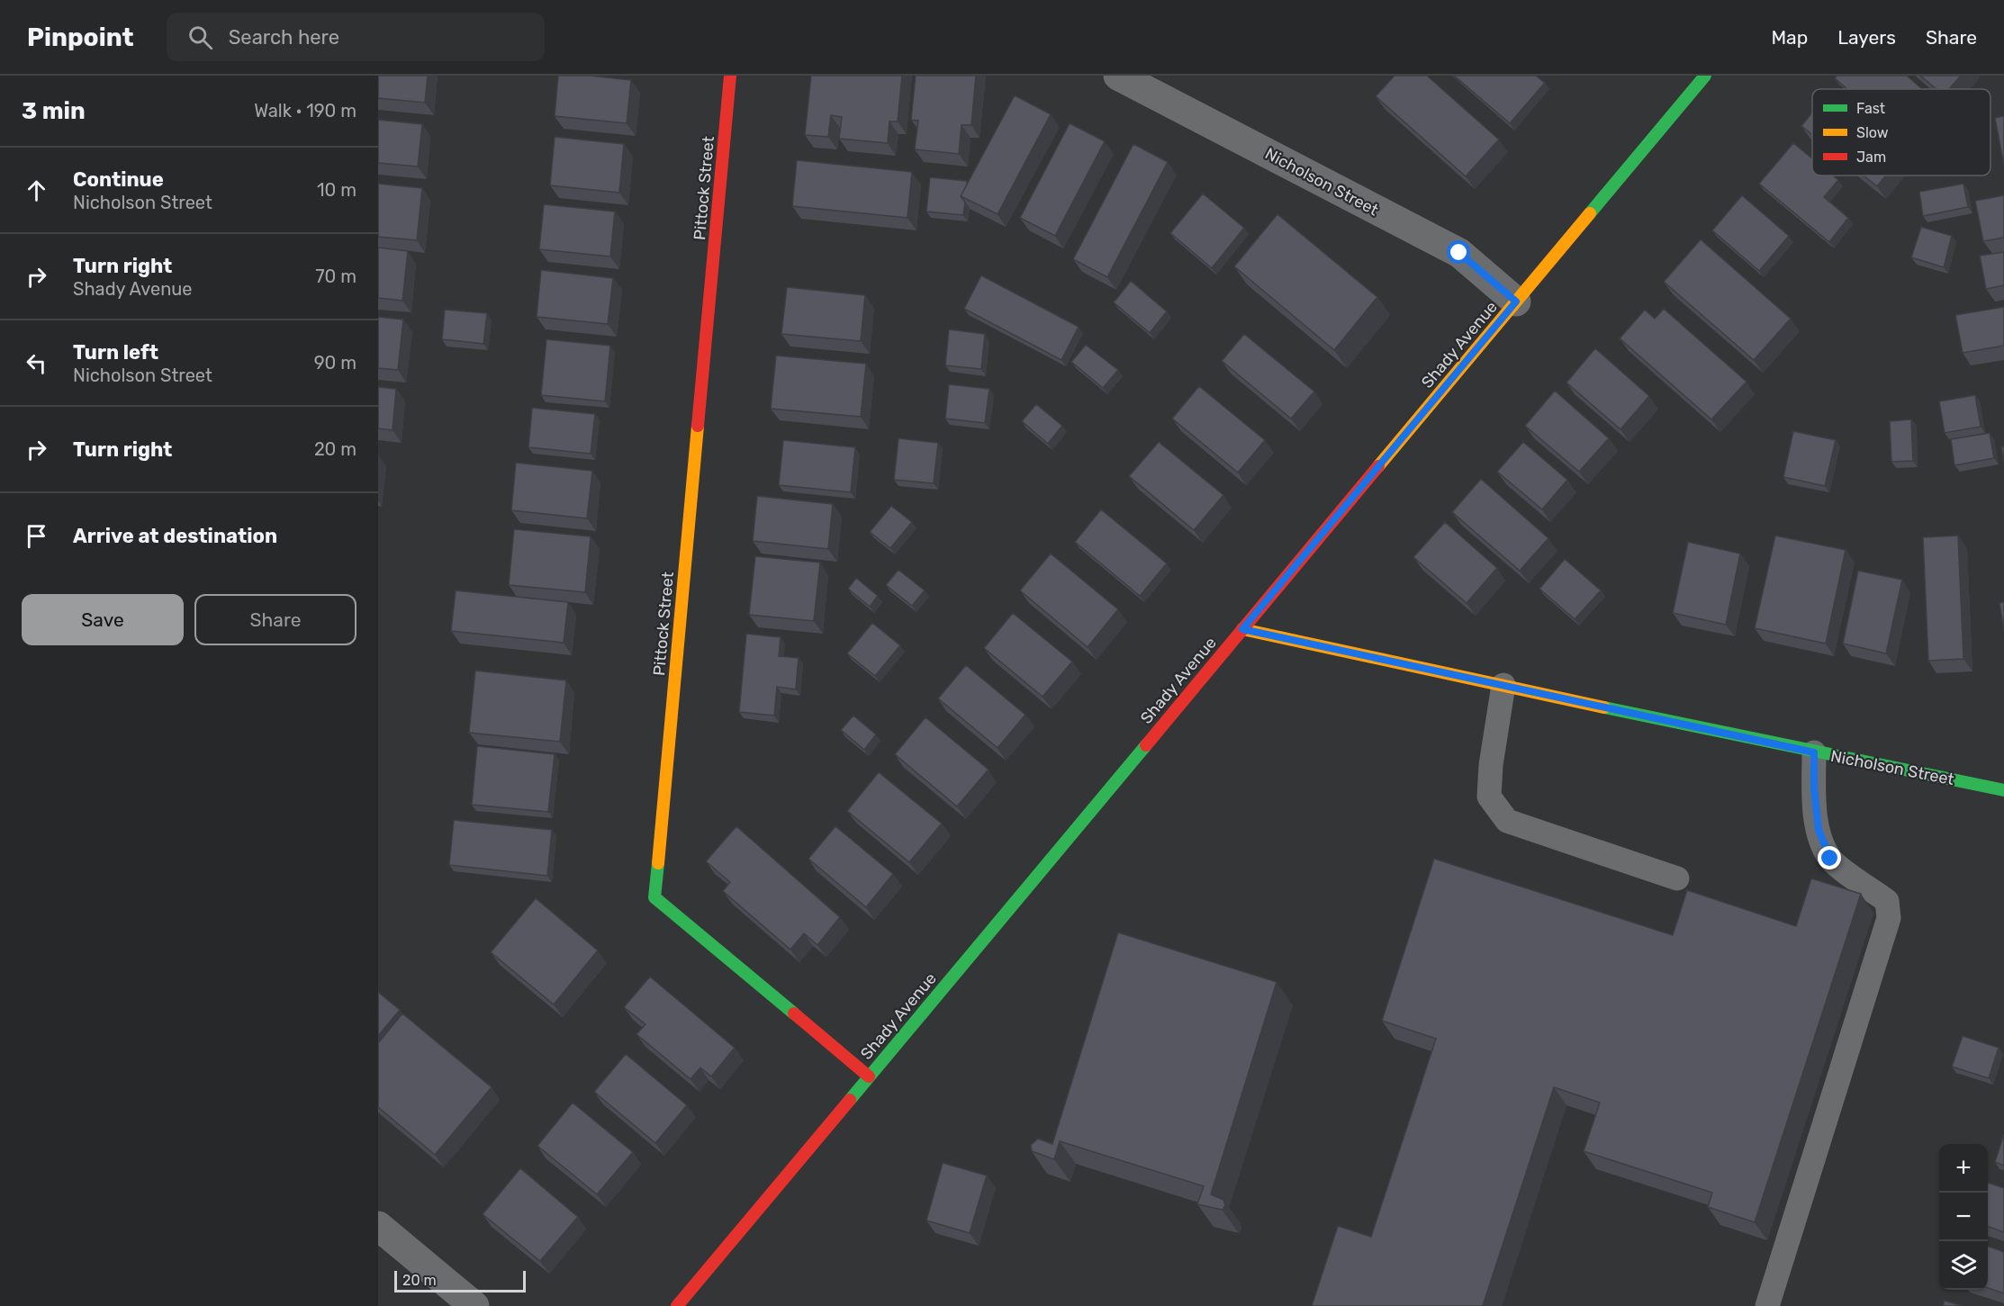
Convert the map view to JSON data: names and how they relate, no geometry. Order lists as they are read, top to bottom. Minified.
{"streets":{"street":["Nicholson Street","Pittock Street","Shady Avenue"]},"crossings":[["Nicholson Street","Shady Avenue"],["Pittock Street","Shady Avenue"]],"legend":["Fast","Slow","Jam"],"scale_bar":"20 m","page":{"header":"Pinpoint","search":"Search here","nav":["Map","Layers","Share"],"heading":["3 min","Walk · 190 m"],"list":[["Continue","Nicholson Street","10 m"],["Turn right","Shady Avenue","70 m"],["Turn left","Nicholson Street","90 m"],["Turn right","20 m"],"Arrive at destination"],"buttons":["Save","Share"],"map_buttons":["+","−"],"scale":"20 m"}}
